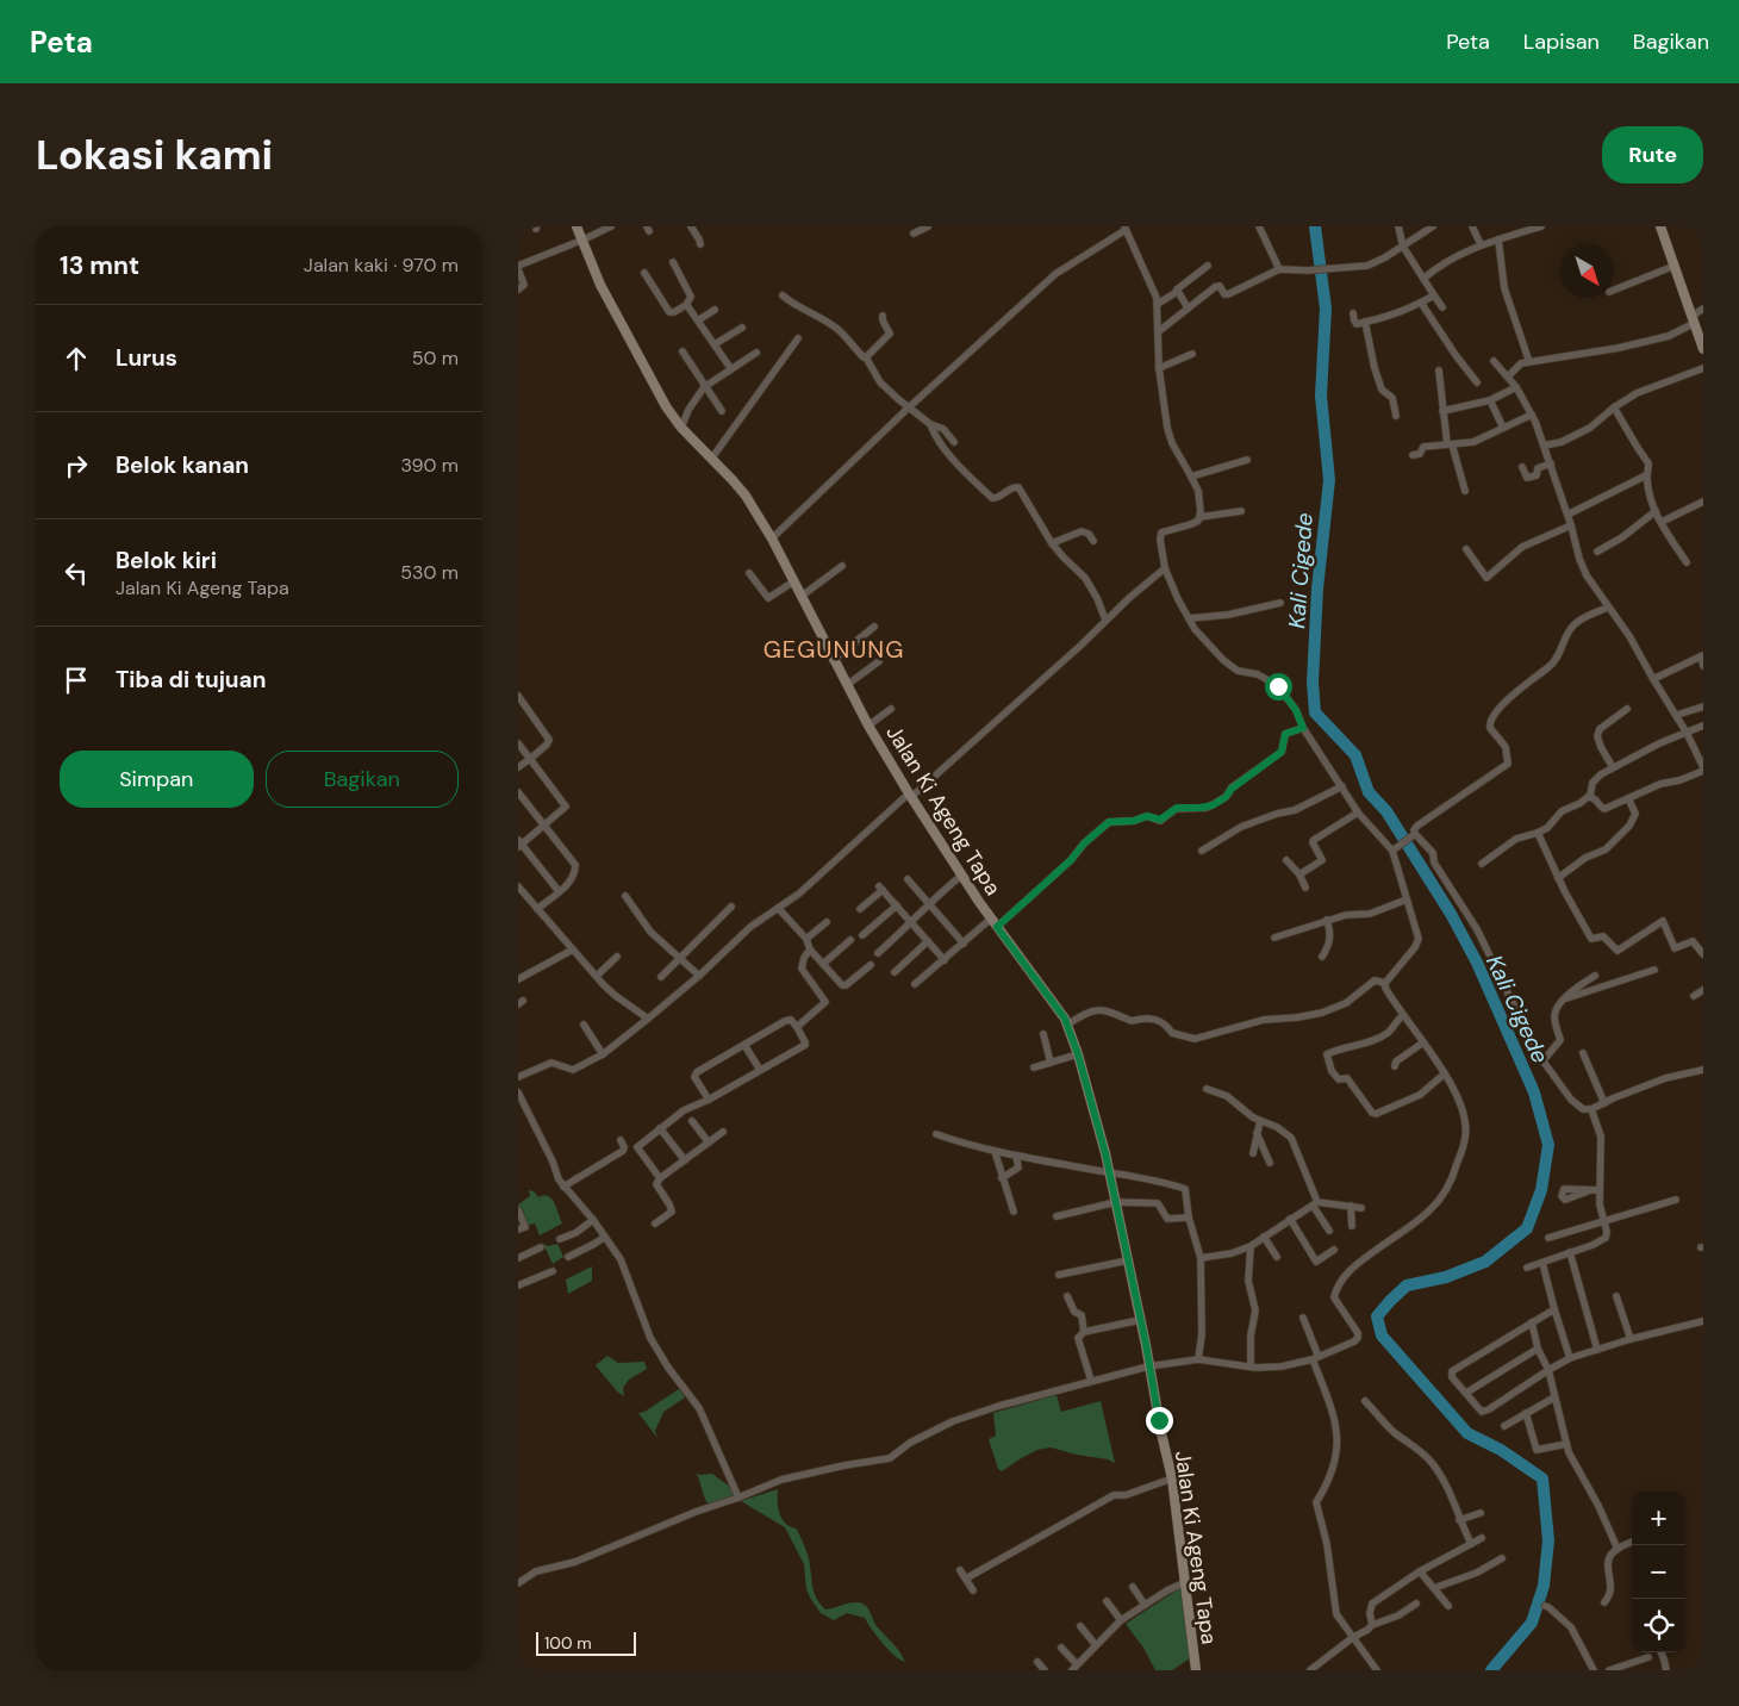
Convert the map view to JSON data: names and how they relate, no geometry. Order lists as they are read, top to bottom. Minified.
{"streets":{"street":["Jalan Ki Ageng Tapa"]},"districts":["GEGUNUNG"],"water":["Kali Cigede"],"scale_bar":"100 m","north":"bottom right","page":{"header":"Peta","nav":["Peta","Lapisan","Bagikan"],"buttons":["Rute",["Simpan","Bagikan"]],"title":"Lokasi kami","heading":["13 mnt","Jalan kaki · 970 m"],"list":[["Lurus","50 m"],["Belok kanan","390 m"],["Belok kiri","Jalan Ki Ageng Tapa","530 m"],"Tiba di tujuan"],"map_buttons":["+","−"],"scale":"100 m"}}
